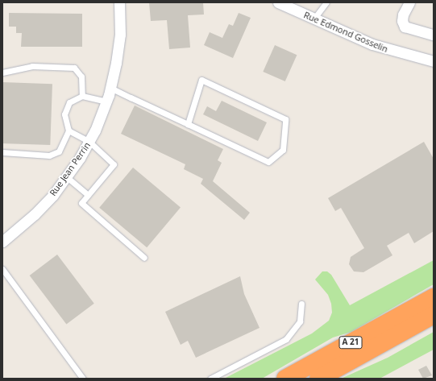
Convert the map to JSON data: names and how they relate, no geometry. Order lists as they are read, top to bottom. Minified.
{"streets":{"highway":["A 21"],"street":["Rue Edmond Gosselin","Rue Jean Perrin"]}}
